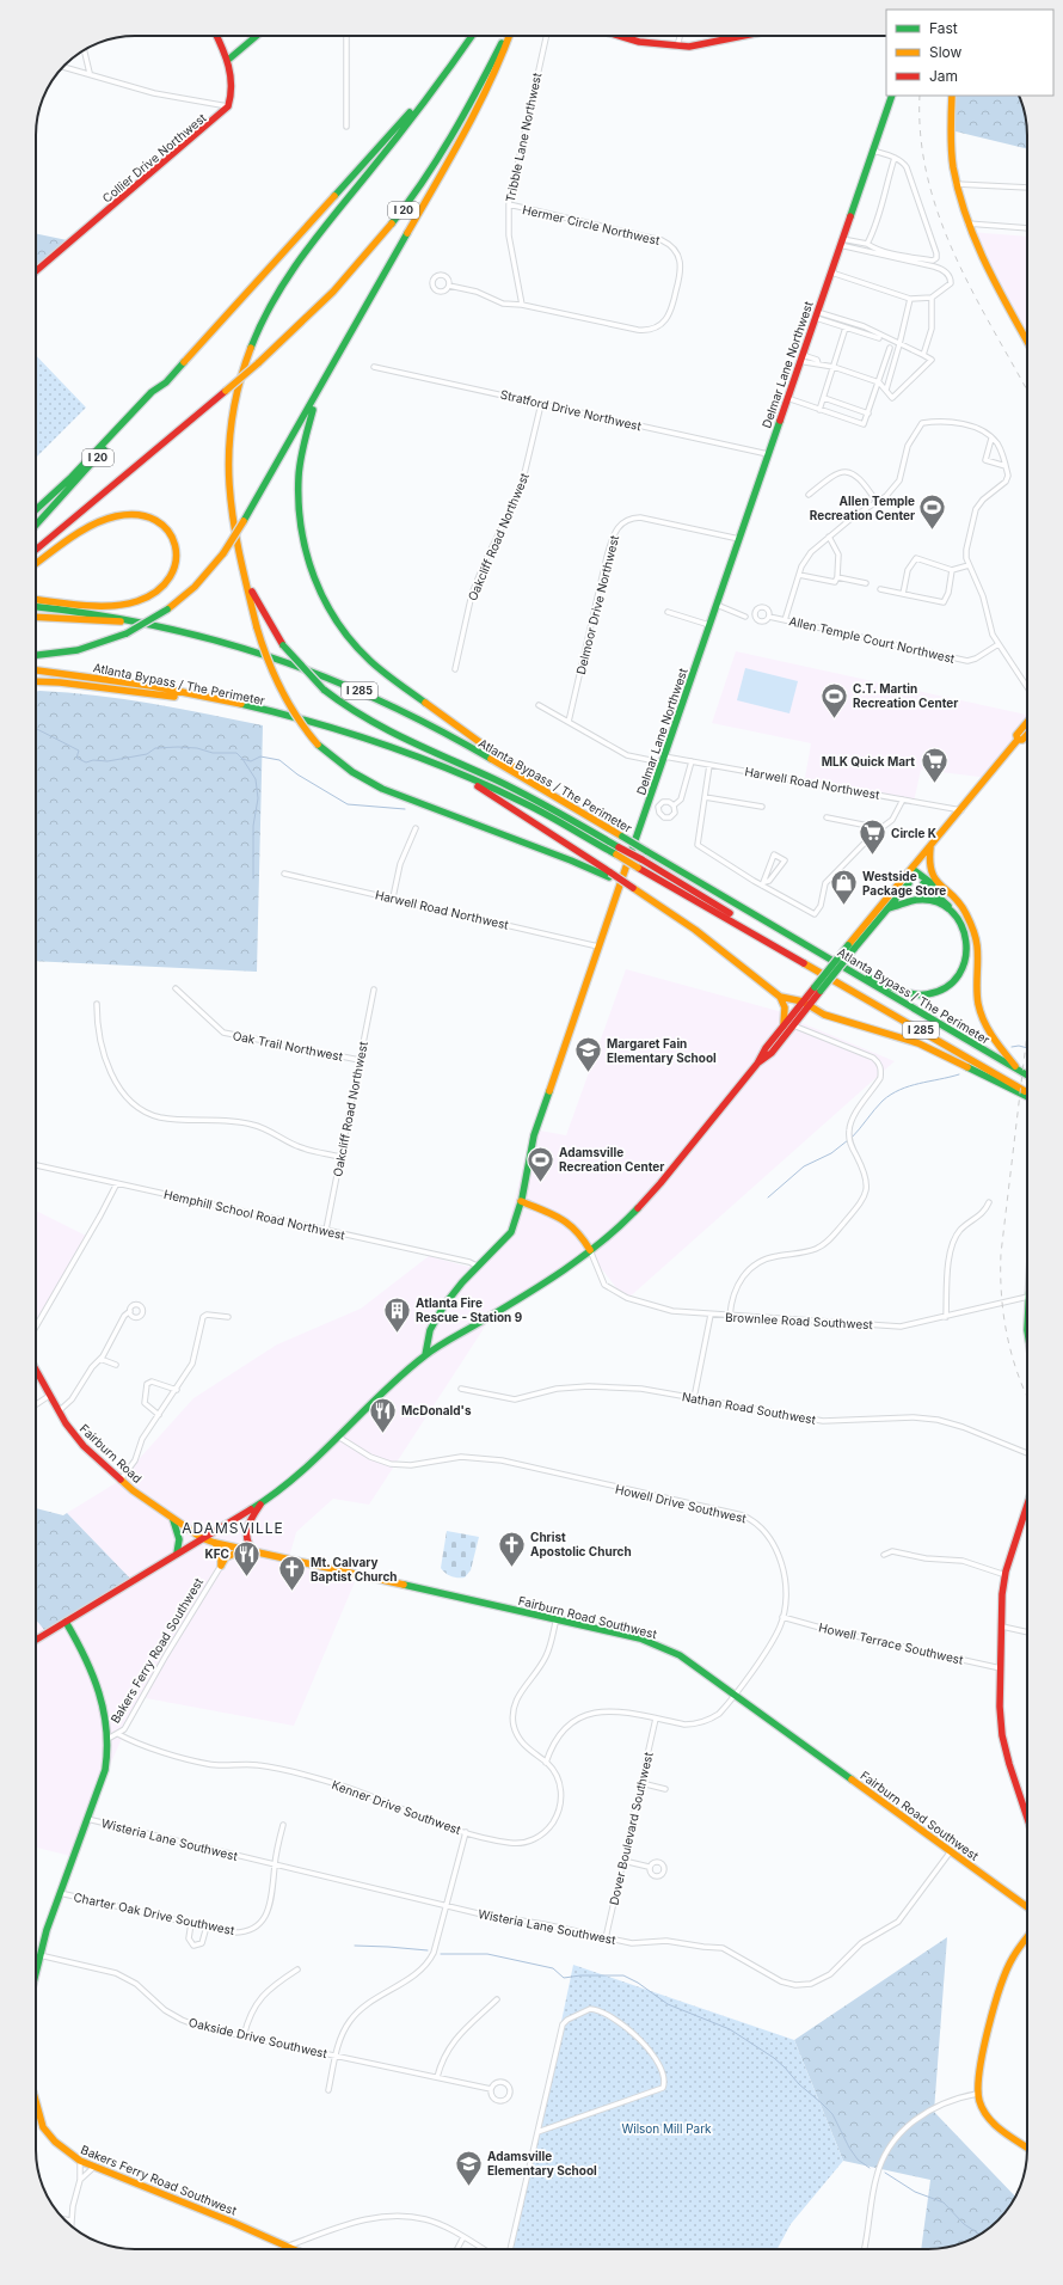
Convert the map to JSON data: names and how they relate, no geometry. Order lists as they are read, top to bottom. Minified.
{"streets":{"main road":["Collier Drive Northwest","I 20","Delmar Lane Northwest","Atlanta Bypass / The Perimeter","I 285","Fairburn Road","Fairburn Road Southwest","Bakers Ferry Road Southwest"],"street":["Tribble Lane Northwest","Hermer Circle Northwest","Stratford Drive Northwest","Oakcliff Road Northwest","Delmoor Drive Northwest","Allen Temple Court Northwest","Harwell Road Northwest","Oak Trail Northwest","Hemphill School Road Northwest","Brownlee Road Southwest","Nathan Road Southwest","Howell Drive Southwest","Howell Terrace Southwest","Kenner Drive Southwest","Dover Boulevard Southwest","Wisteria Lane Southwest","Charter Oak Drive Southwest","Oakside Drive Southwest"]},"crossings":[["Tribble Lane Northwest","Hermer Circle Northwest"],["Delmar Lane Northwest","Stratford Drive Northwest"],["Delmar Lane Northwest","Delmoor Drive Northwest"],["Delmar Lane Northwest","Harwell Road Northwest"],["Delmar Lane Northwest","Hemphill School Road Northwest"],["Stratford Drive Northwest","Oakcliff Road Northwest"],["Oakcliff Road Northwest","Oak Trail Northwest"],["Oakcliff Road Northwest","Hemphill School Road Northwest"],["Delmoor Drive Northwest","Harwell Road Northwest"],["Fairburn Road","Fairburn Road Southwest"],["Howell Drive Southwest","Fairburn Road Southwest"],["Howell Drive Southwest","Howell Terrace Southwest"],["Howell Drive Southwest","Kenner Drive Southwest"],["Howell Drive Southwest","Dover Boulevard Southwest"],["Fairburn Road Southwest","Kenner Drive Southwest"],["Fairburn Road Southwest","Wisteria Lane Southwest"],["Bakers Ferry Road Southwest","Kenner Drive Southwest"],["Bakers Ferry Road Southwest","Wisteria Lane Southwest"],["Bakers Ferry Road Southwest","Charter Oak Drive Southwest"],["Bakers Ferry Road Southwest","Oakside Drive Southwest"],["Dover Boulevard Southwest","Wisteria Lane Southwest"],["Wisteria Lane Southwest","Charter Oak Drive Southwest"]],"districts":["ADAMSVILLE"],"parks":["Wilson Mill Park"],"places":{"sports":["Allen Temple Recreation Center","C.T. Martin Recreation Center","Adamsville Recreation Center"],"supermarket":["MLK Quick Mart","Circle K"],"shop":["Westside Package Store"],"school or university":["Margaret Fain Elementary School","Adamsville Elementary School"],"building":["Atlanta Fire Rescue - Station 9"],"restaurant":["McDonald's","KFC"],"church":["Christ Apostolic Church","Mt. Calvary Baptist Church"]},"legend":["Fast","Slow","Jam"]}
